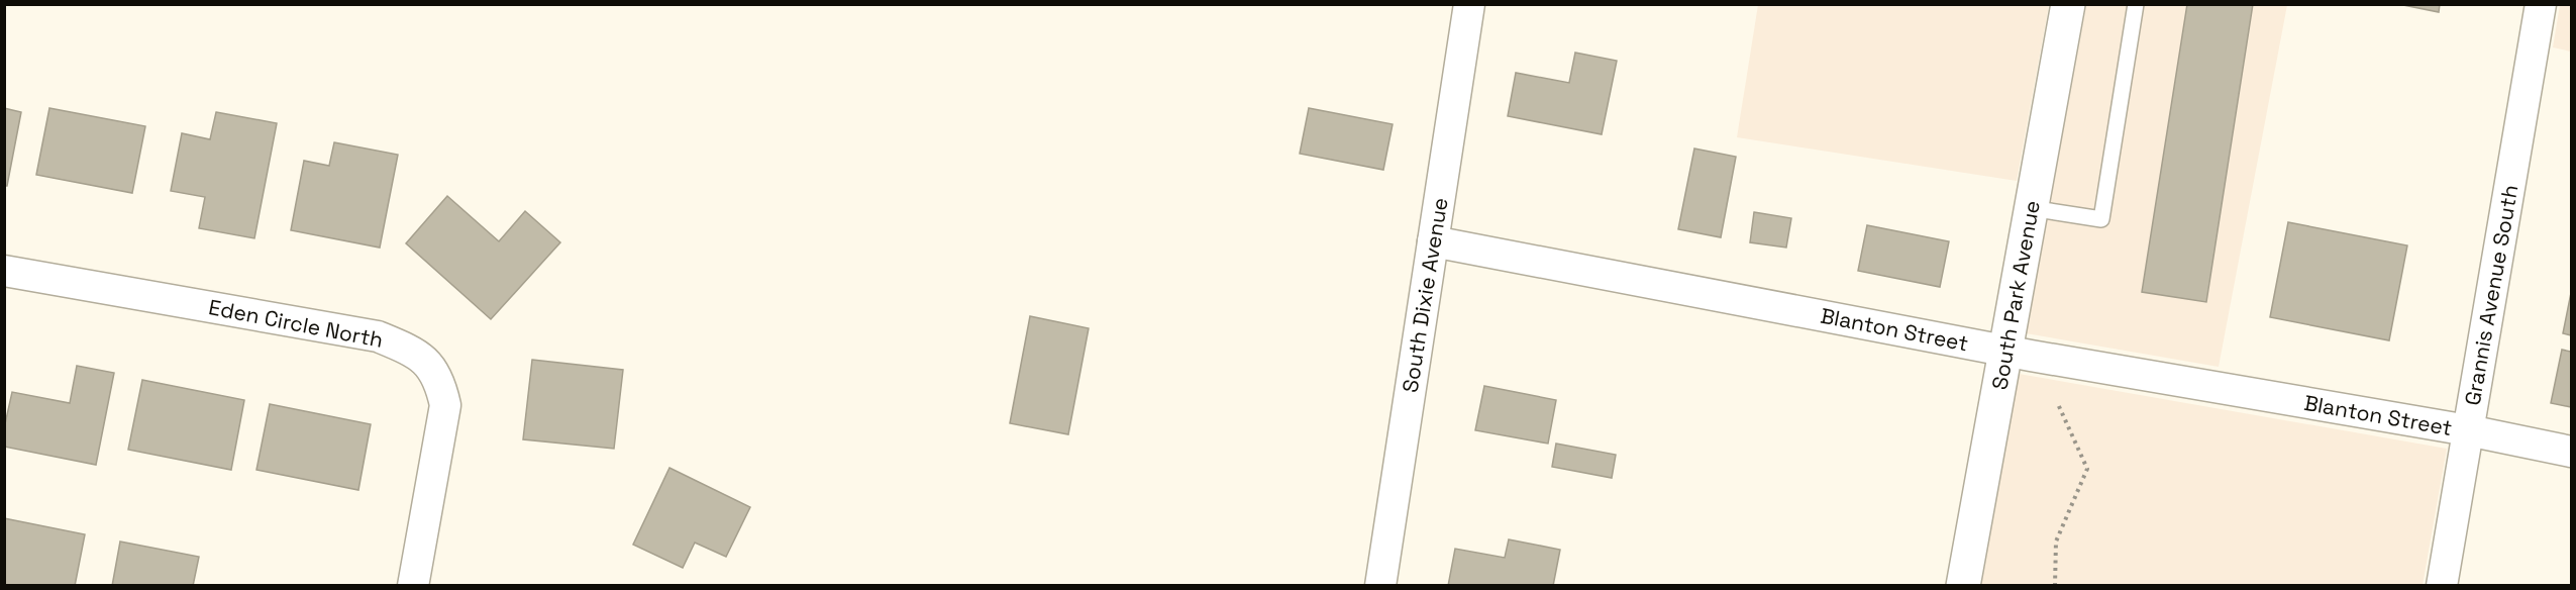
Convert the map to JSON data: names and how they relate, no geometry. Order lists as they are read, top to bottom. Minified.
{"streets":{"street":["South Dixie Avenue","South Park Avenue","Grannis Avenue South","Eden Circle North","Blanton Street"]},"crossings":[["South Dixie Avenue","Blanton Street"],["South Park Avenue","Blanton Street"],["Grannis Avenue South","Blanton Street"]]}
